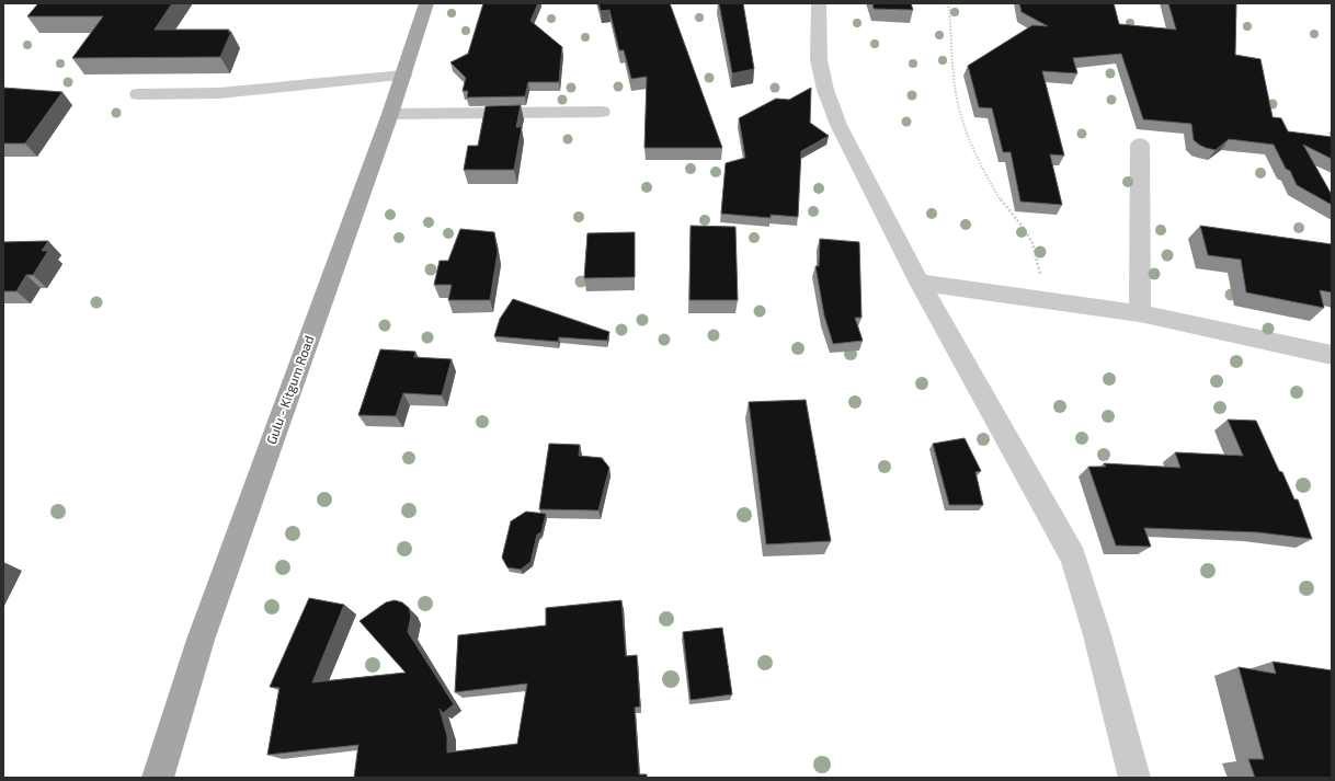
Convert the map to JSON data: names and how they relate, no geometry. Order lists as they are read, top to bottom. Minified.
{"streets":{"main road":["Gulu - Kitgum Road"]}}
